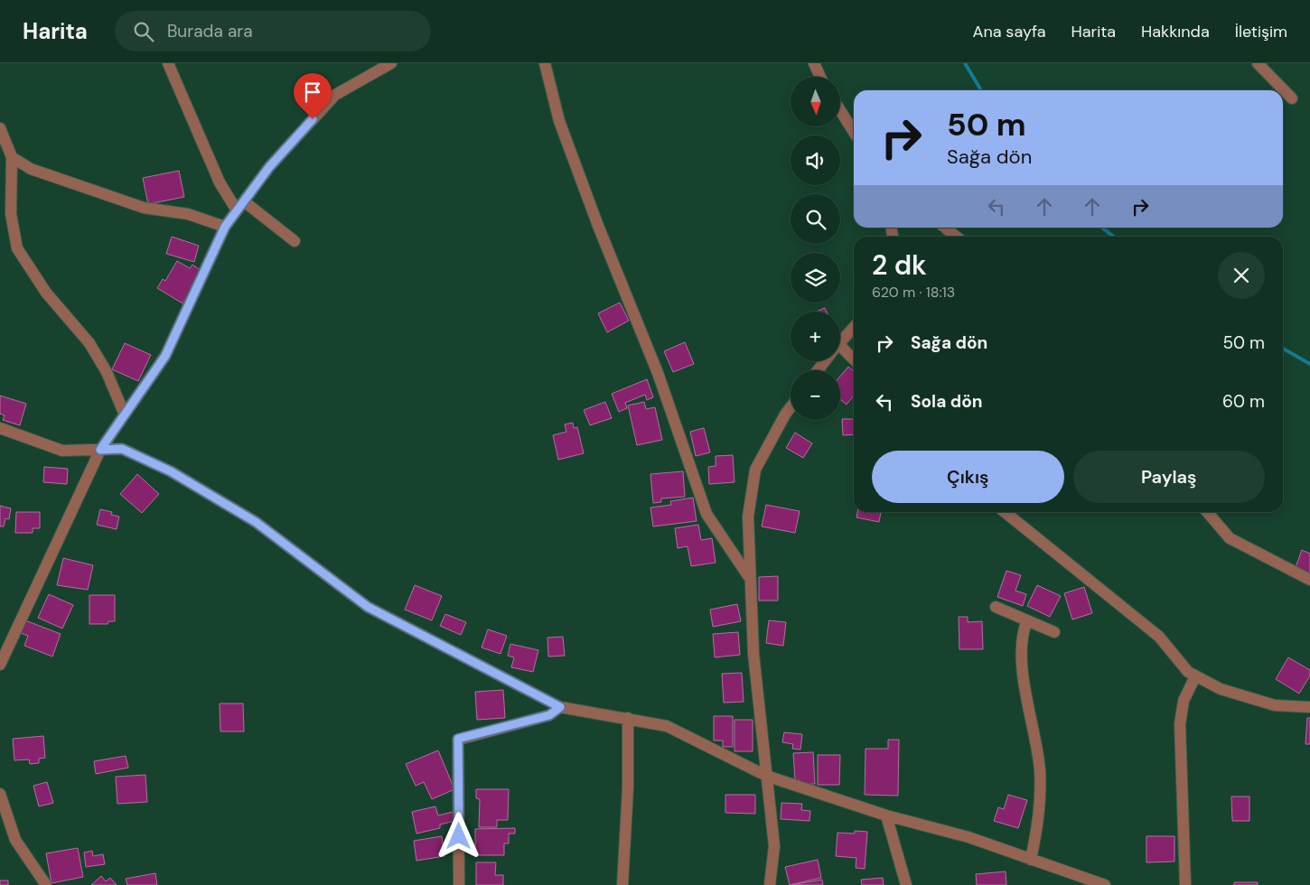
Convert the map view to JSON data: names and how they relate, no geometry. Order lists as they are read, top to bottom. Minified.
{"north":"bottom","page":{"header":"Harita","search":"Burada ara","nav":["Ana sayfa","Harita","Hakkında","İletişim"],"map_buttons":["+","−"],"turn":["50 m","Sağa dön"],"heading":["2 dk","620 m · 18:13"],"list":[{"name":"Sağa dön","value":"50 m"},{"name":"Sola dön","value":"60 m"}],"buttons":["Çıkış","Paylaş"]}}
